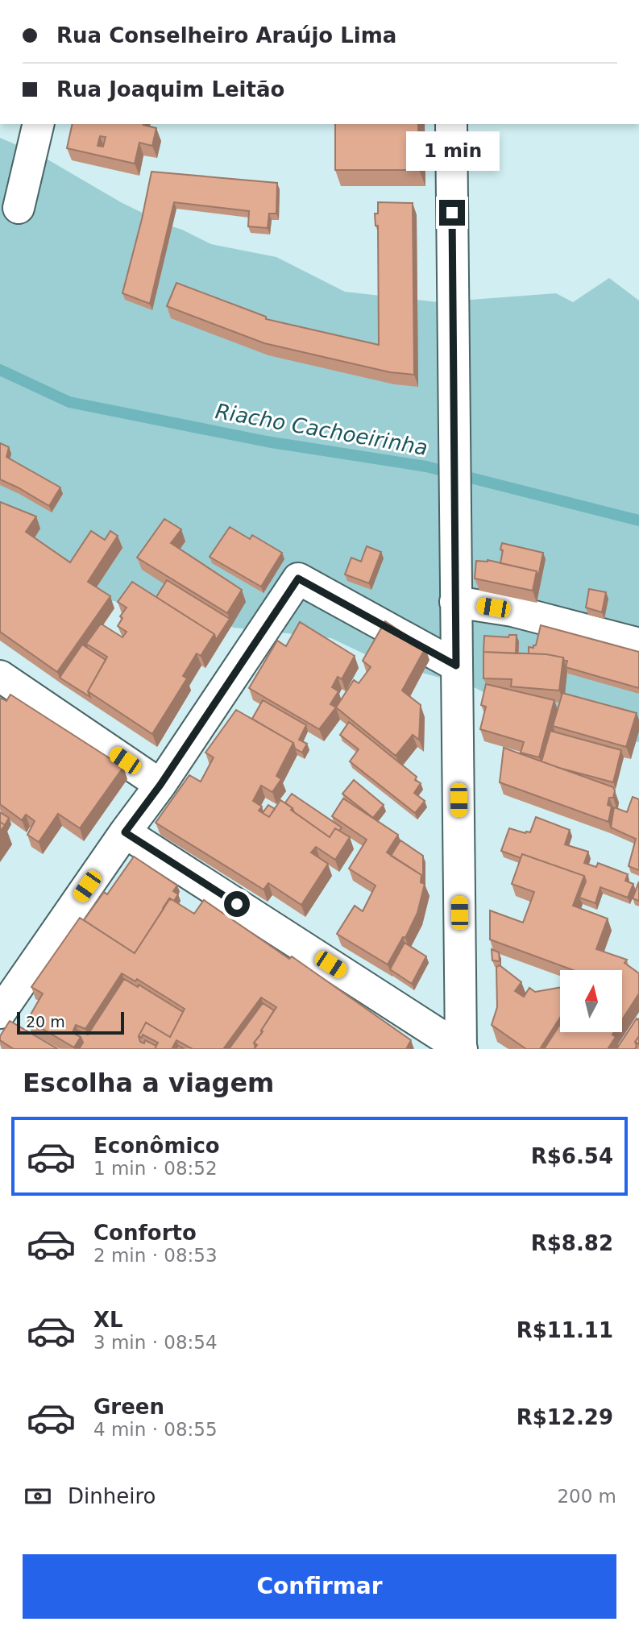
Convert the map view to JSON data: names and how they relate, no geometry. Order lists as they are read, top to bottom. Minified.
{"water":["Riacho Cachoeirinha"],"scale_bar":"20 m","north":"top","page":{"banner":["Rua Conselheiro Araújo Lima","Rua Joaquim Leitão"],"bubble":"1 min","scale":"20 m","heading":"Escolha a viagem","list":[{"name":"Econômico","note":"1 min · 08:52","value":"R$6.54"},{"name":"Conforto","note":"2 min · 08:53","value":"R$8.82"},{"name":"XL","note":"3 min · 08:54","value":"R$11.11"},{"name":"Green","note":"4 min · 08:55","value":"R$12.29"}],"pay":["Dinheiro","200 m"],"buttons":"Confirmar"}}
